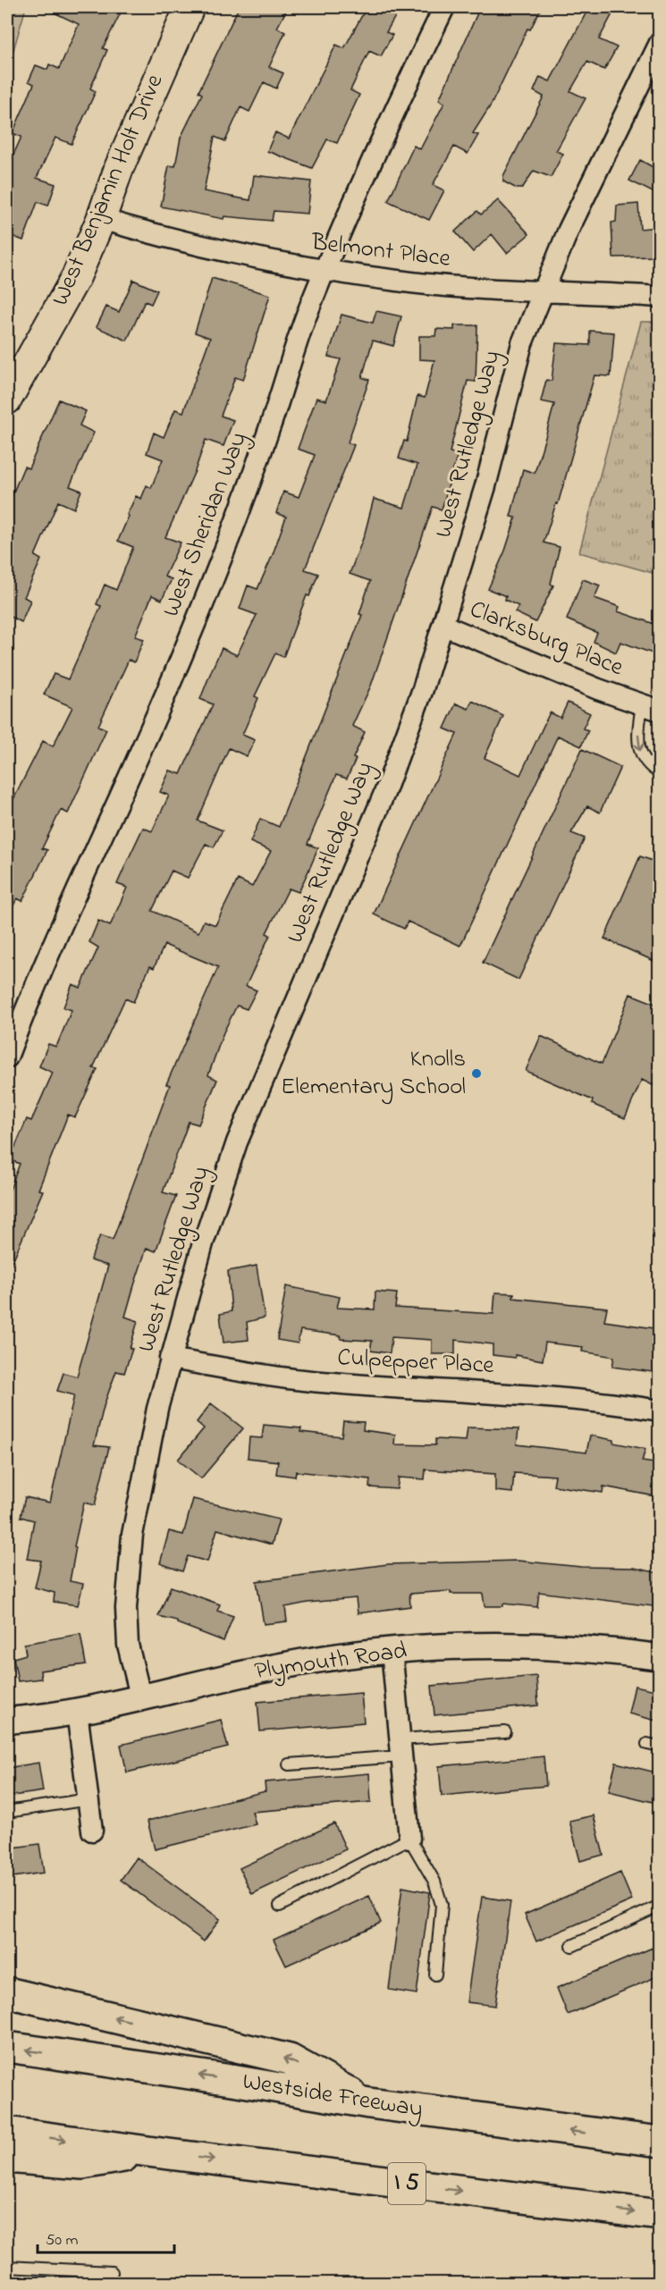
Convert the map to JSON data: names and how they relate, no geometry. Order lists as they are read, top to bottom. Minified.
{"streets":{"highway":["Westside Freeway","I 5"],"main road":["West Benjamin Holt Drive"],"street":["Belmont Place","West Rutledge Way","West Sheridan Way","Clarksburg Place","Culpepper Place","Plymouth Road"]},"crossings":[["West Benjamin Holt Drive","Belmont Place"],["Belmont Place","West Rutledge Way"],["Belmont Place","West Sheridan Way"],["West Rutledge Way","Clarksburg Place"],["West Rutledge Way","Culpepper Place"],["West Rutledge Way","Plymouth Road"]],"places":["Knolls Elementary School"],"scale_bar":"50 m"}
